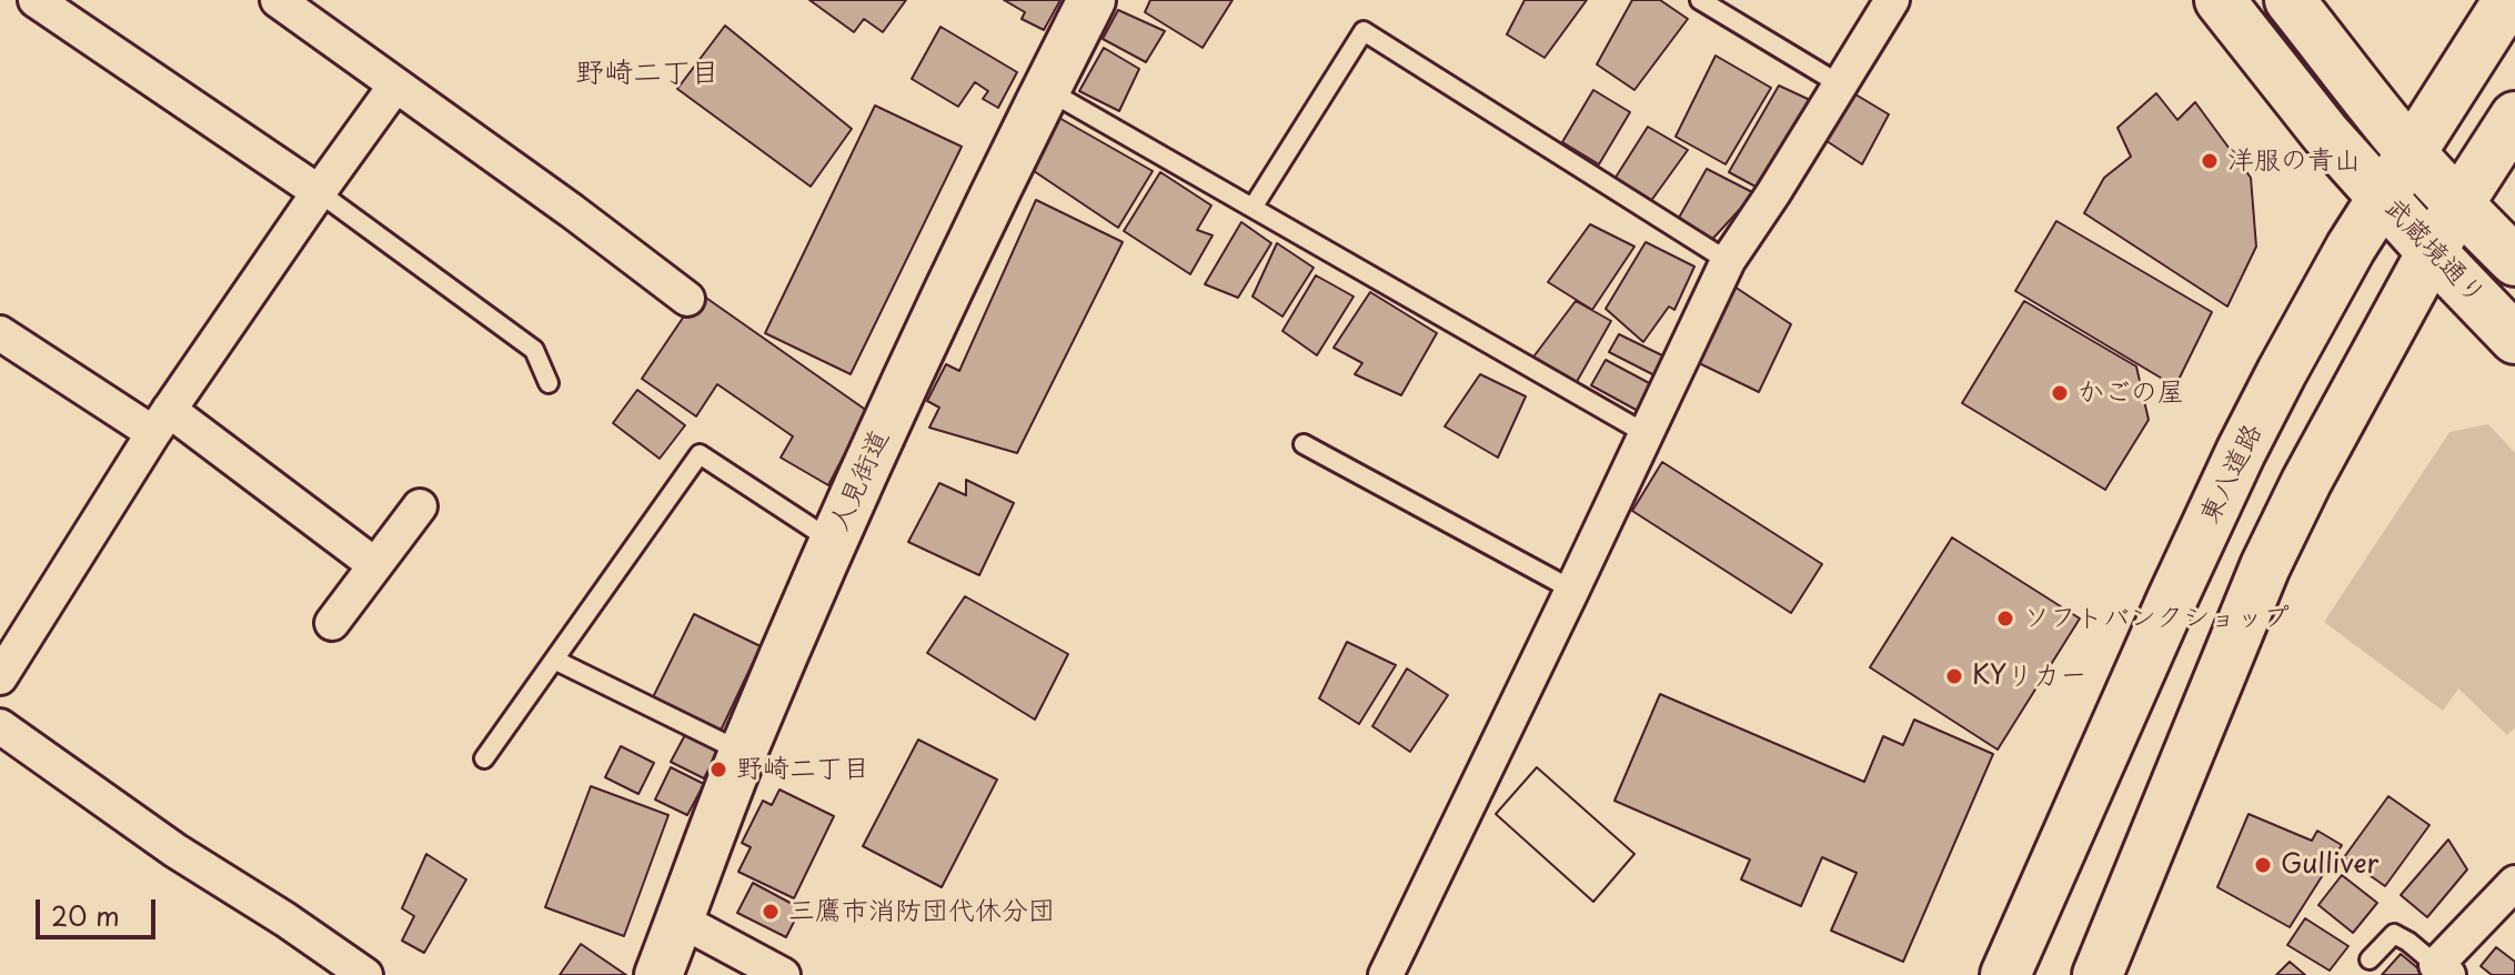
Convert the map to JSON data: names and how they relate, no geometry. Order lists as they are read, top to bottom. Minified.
{"streets":{"main road":["武蔵境通り","東八道路","人見街道"]},"crossings":[["武蔵境通り","東八道路"]],"districts":["野崎二丁目"],"places":["洋服の青山","かごの屋","ソフトバンクショップ","KYリカー","野崎二丁目","Gulliver","三鷹市消防団代休分団"],"scale_bar":"20 m"}
